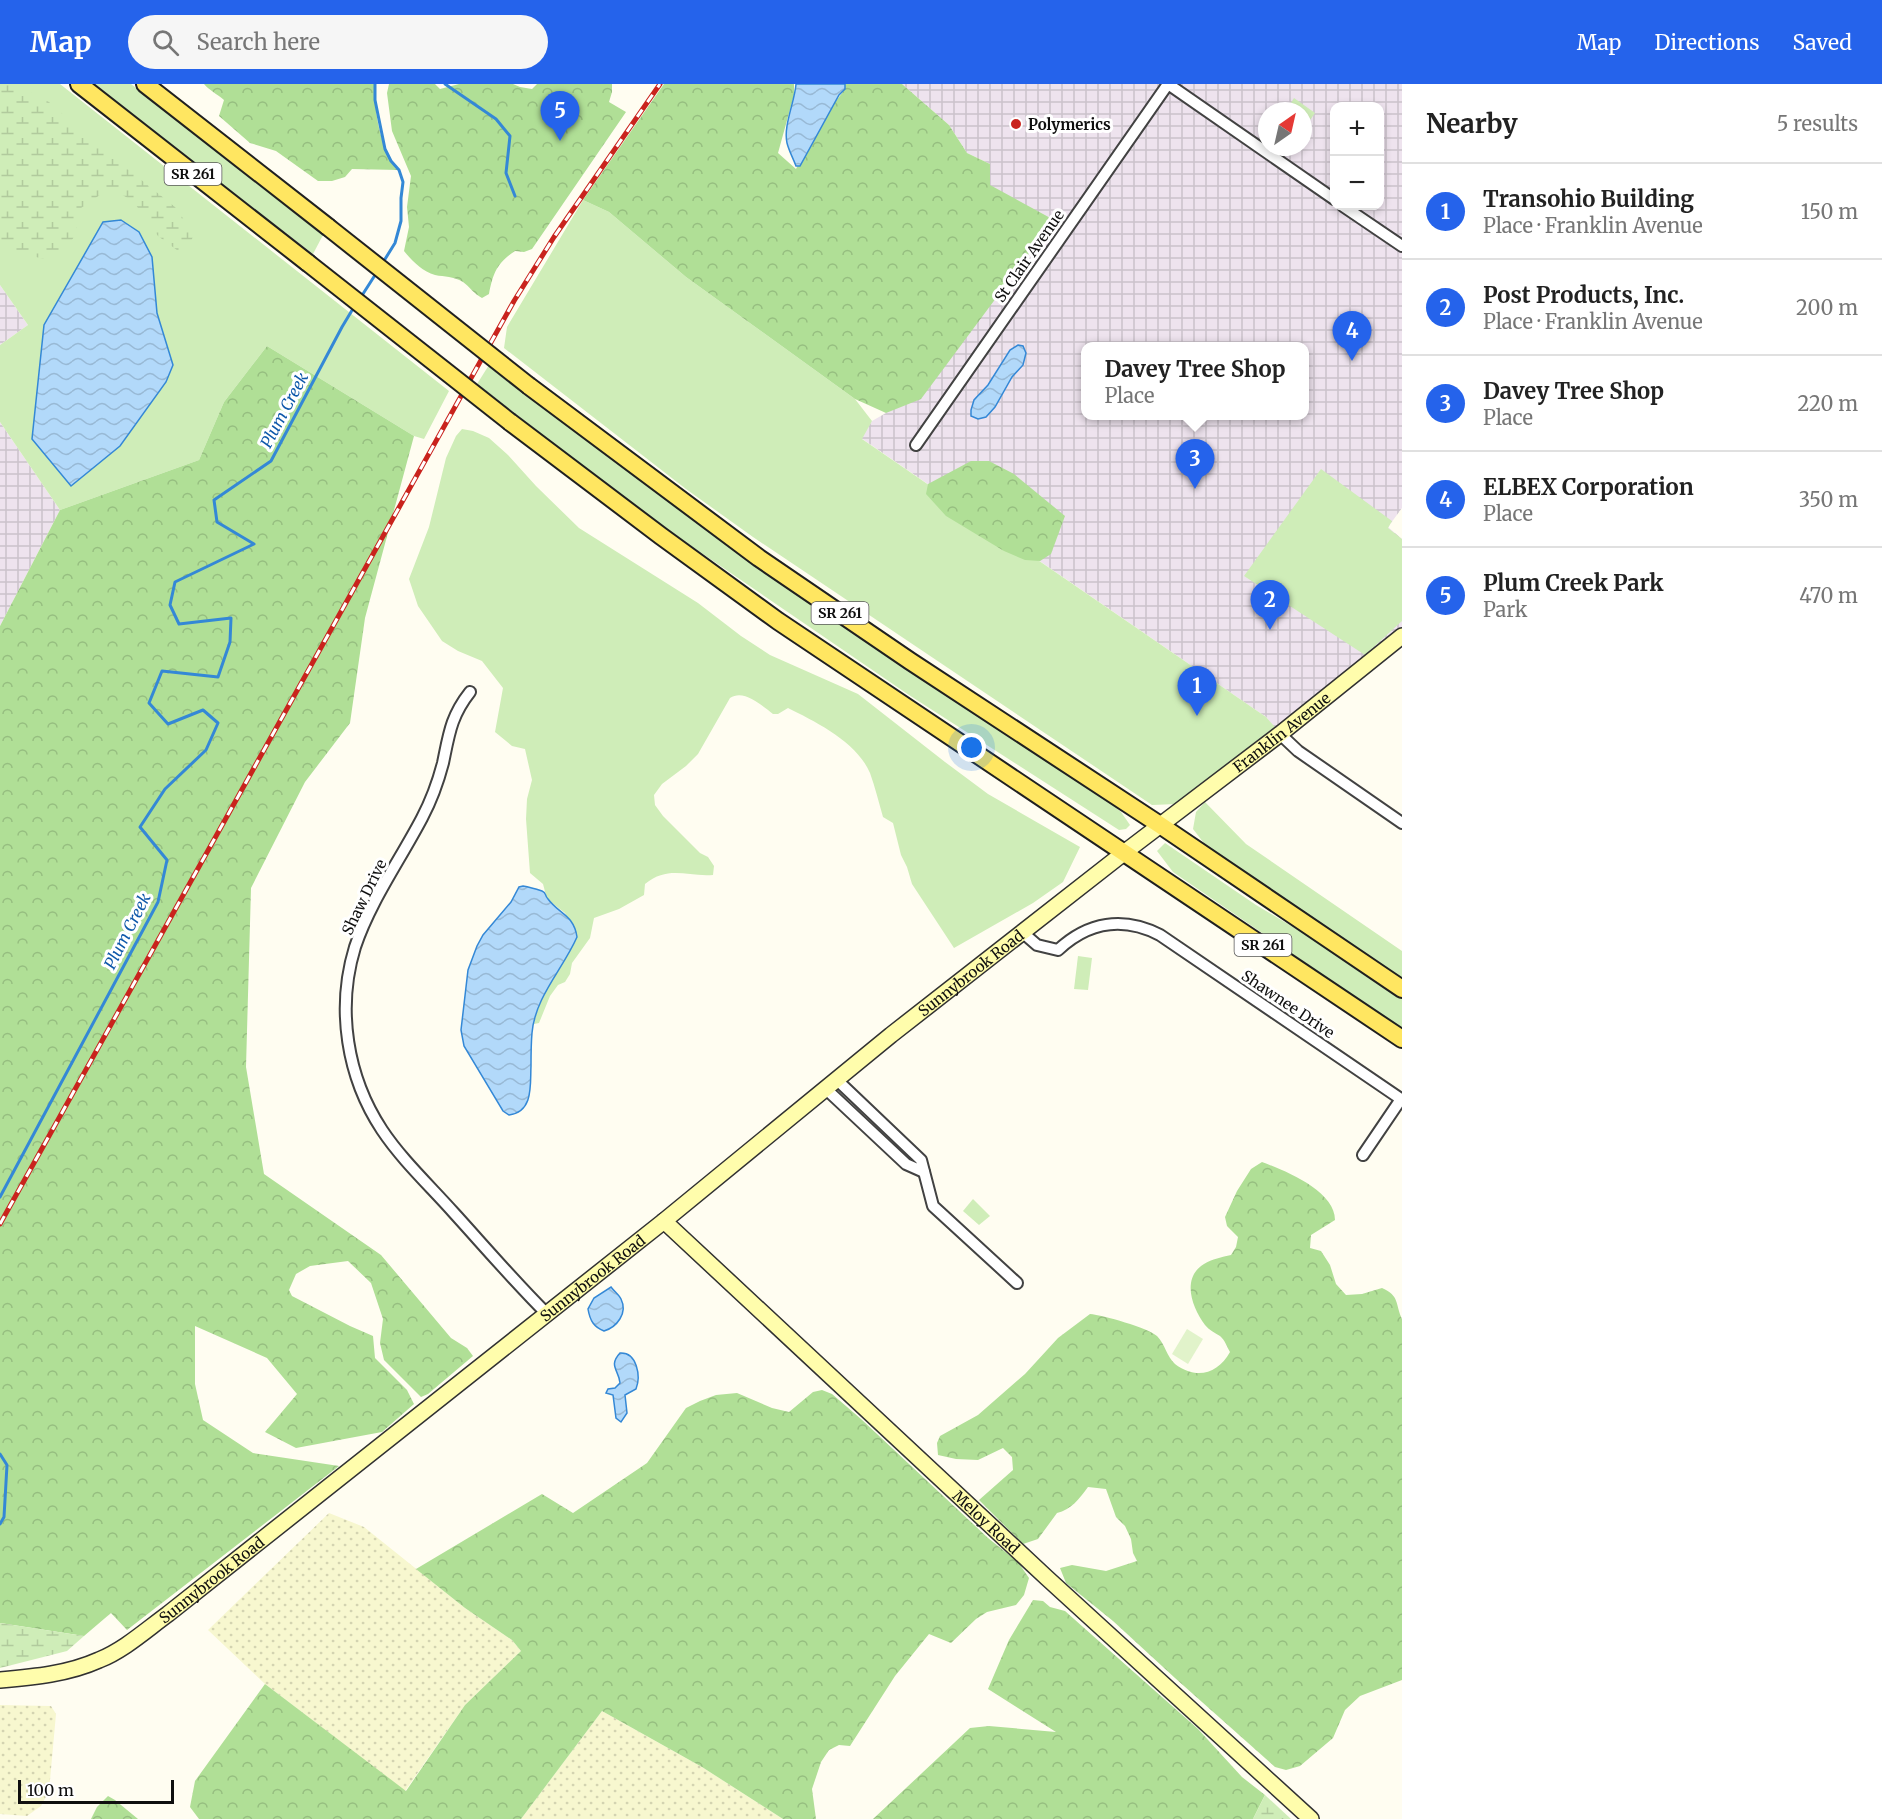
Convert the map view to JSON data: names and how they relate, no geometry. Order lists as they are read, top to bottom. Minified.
{"streets":{"main road":["SR 261"],"street":["St Clair Avenue","Franklin Avenue","Shaw Drive","Sunnybrook Road","Shawnee Drive","Meloy Road"]},"crossings":[["SR 261","Franklin Avenue"],["SR 261","Sunnybrook Road"],["Franklin Avenue","Sunnybrook Road"],["Shaw Drive","Sunnybrook Road"],["Sunnybrook Road","Shawnee Drive"],["Sunnybrook Road","Meloy Road"]],"water":["Plum Creek"],"places":["Polymerics"],"scale_bar":"100 m","north":"top right","page":{"header":"Map","search":"Search here","nav":["Map","Directions","Saved"],"heading":["Nearby","5 results"],"pins":["5","4","3","2","1"],"map_buttons":["+","−"],"list":[{"mark":"1","name":"Transohio Building","note":"Place · Franklin Avenue","value":"150 m"},{"mark":"2","name":"Post Products, Inc.","note":"Place · Franklin Avenue","value":"200 m"},{"mark":"3","name":"Davey Tree Shop","note":"Place","value":"220 m"},{"mark":"4","name":"ELBEX Corporation","note":"Place","value":"350 m"},{"mark":"5","name":"Plum Creek Park","note":"Park","value":"470 m"}],"popup":["Davey Tree Shop","Place"],"scale":"100 m"}}
